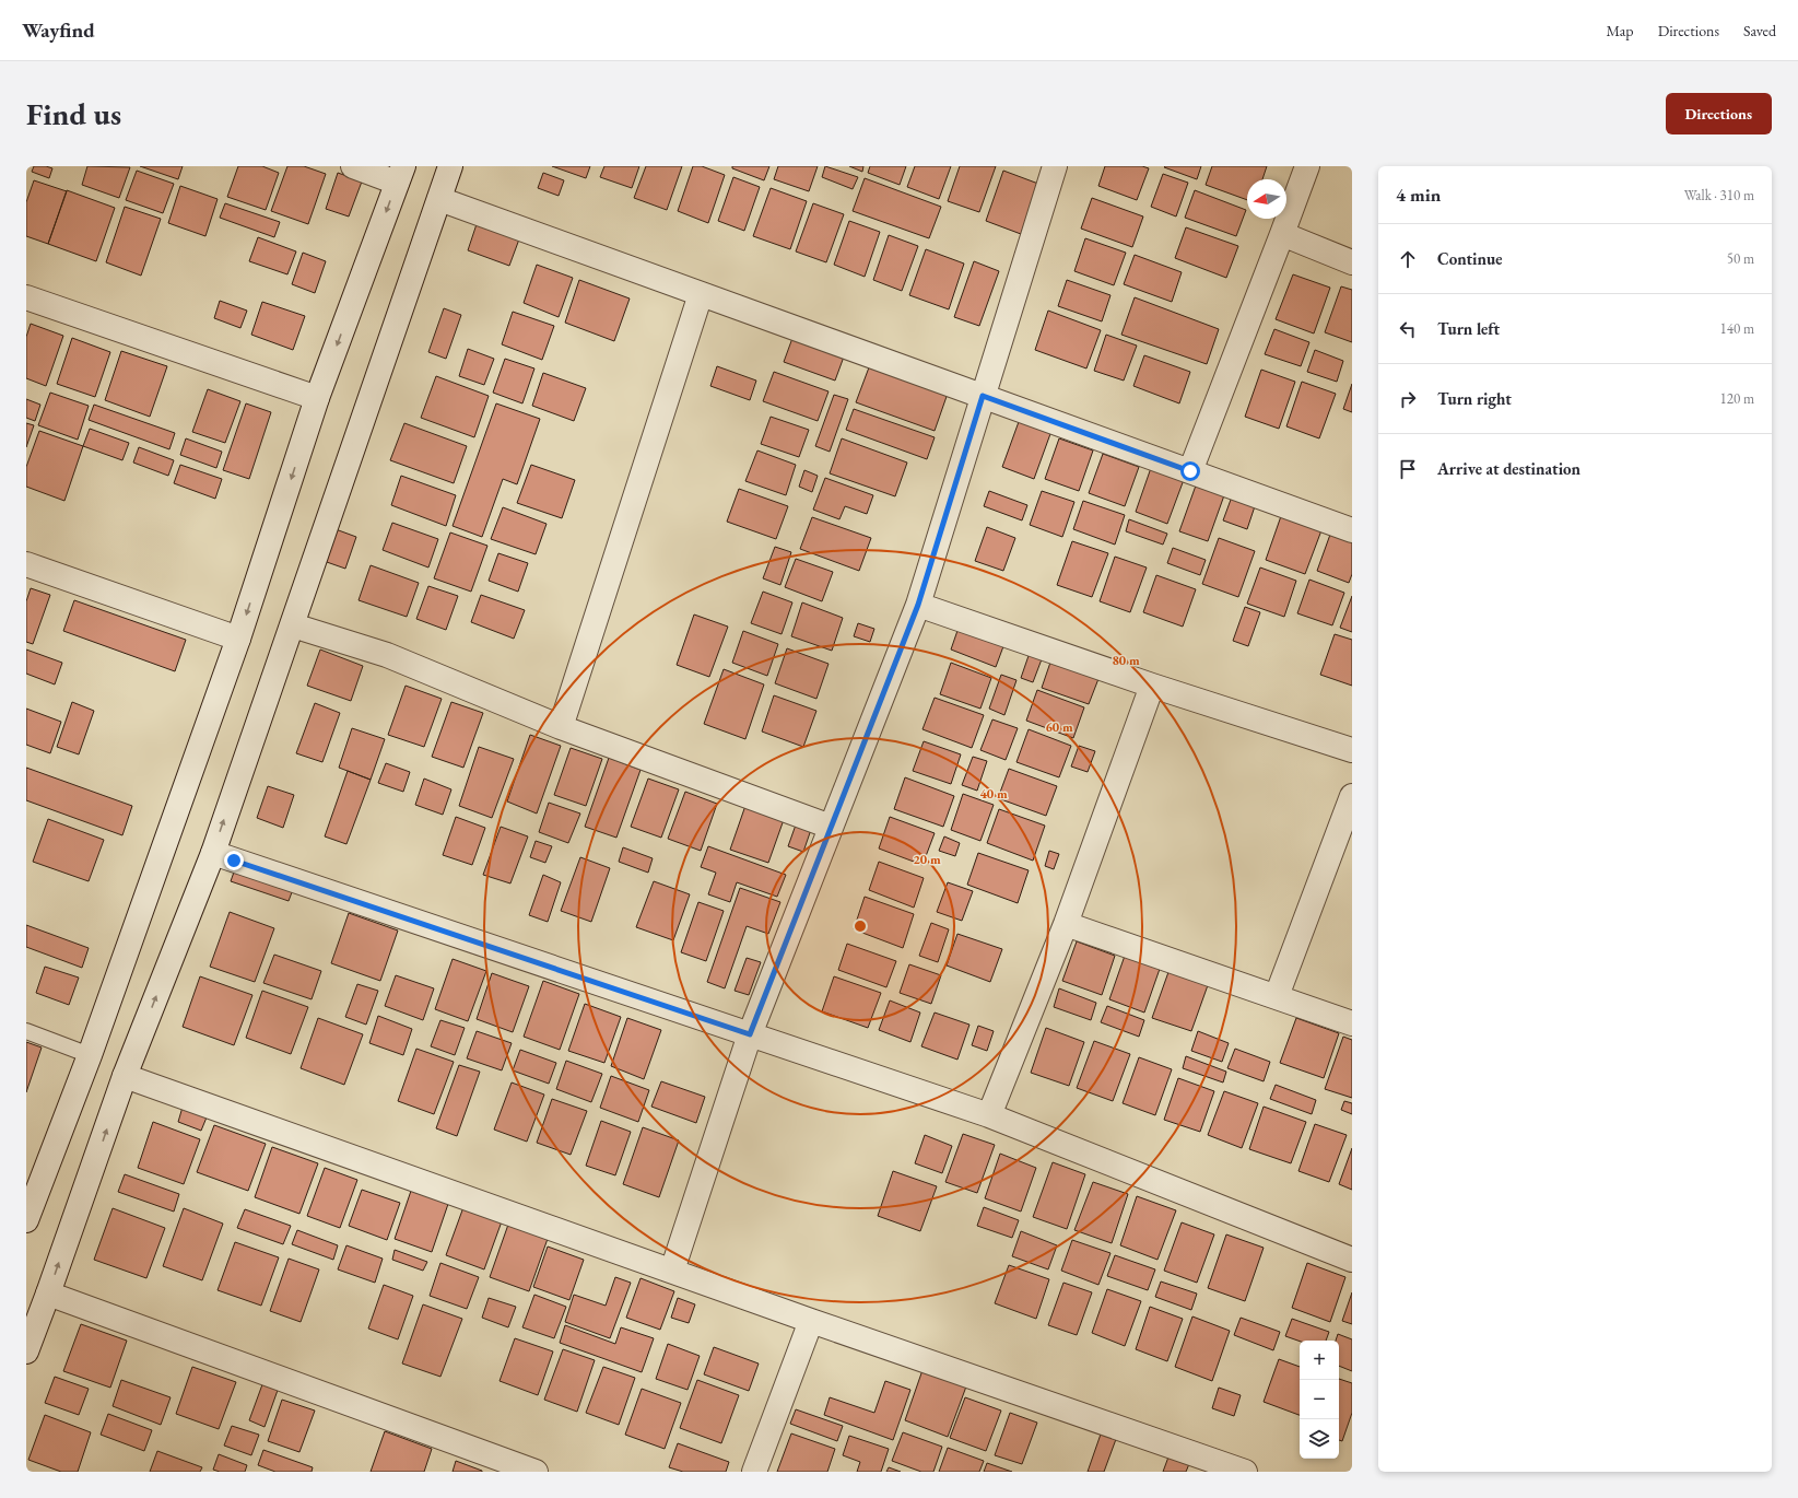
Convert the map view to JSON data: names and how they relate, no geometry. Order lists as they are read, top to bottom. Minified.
{"north":"left","page":{"header":"Wayfind","nav":["Map","Directions","Saved"],"buttons":"Directions","title":"Find us","heading":["4 min","Walk · 310 m"],"list":[["Continue","50 m"],["Turn left","140 m"],["Turn right","120 m"],"Arrive at destination"],"map_buttons":["+","−"]},"rings":["80 m","60 m","40 m","20 m"]}
